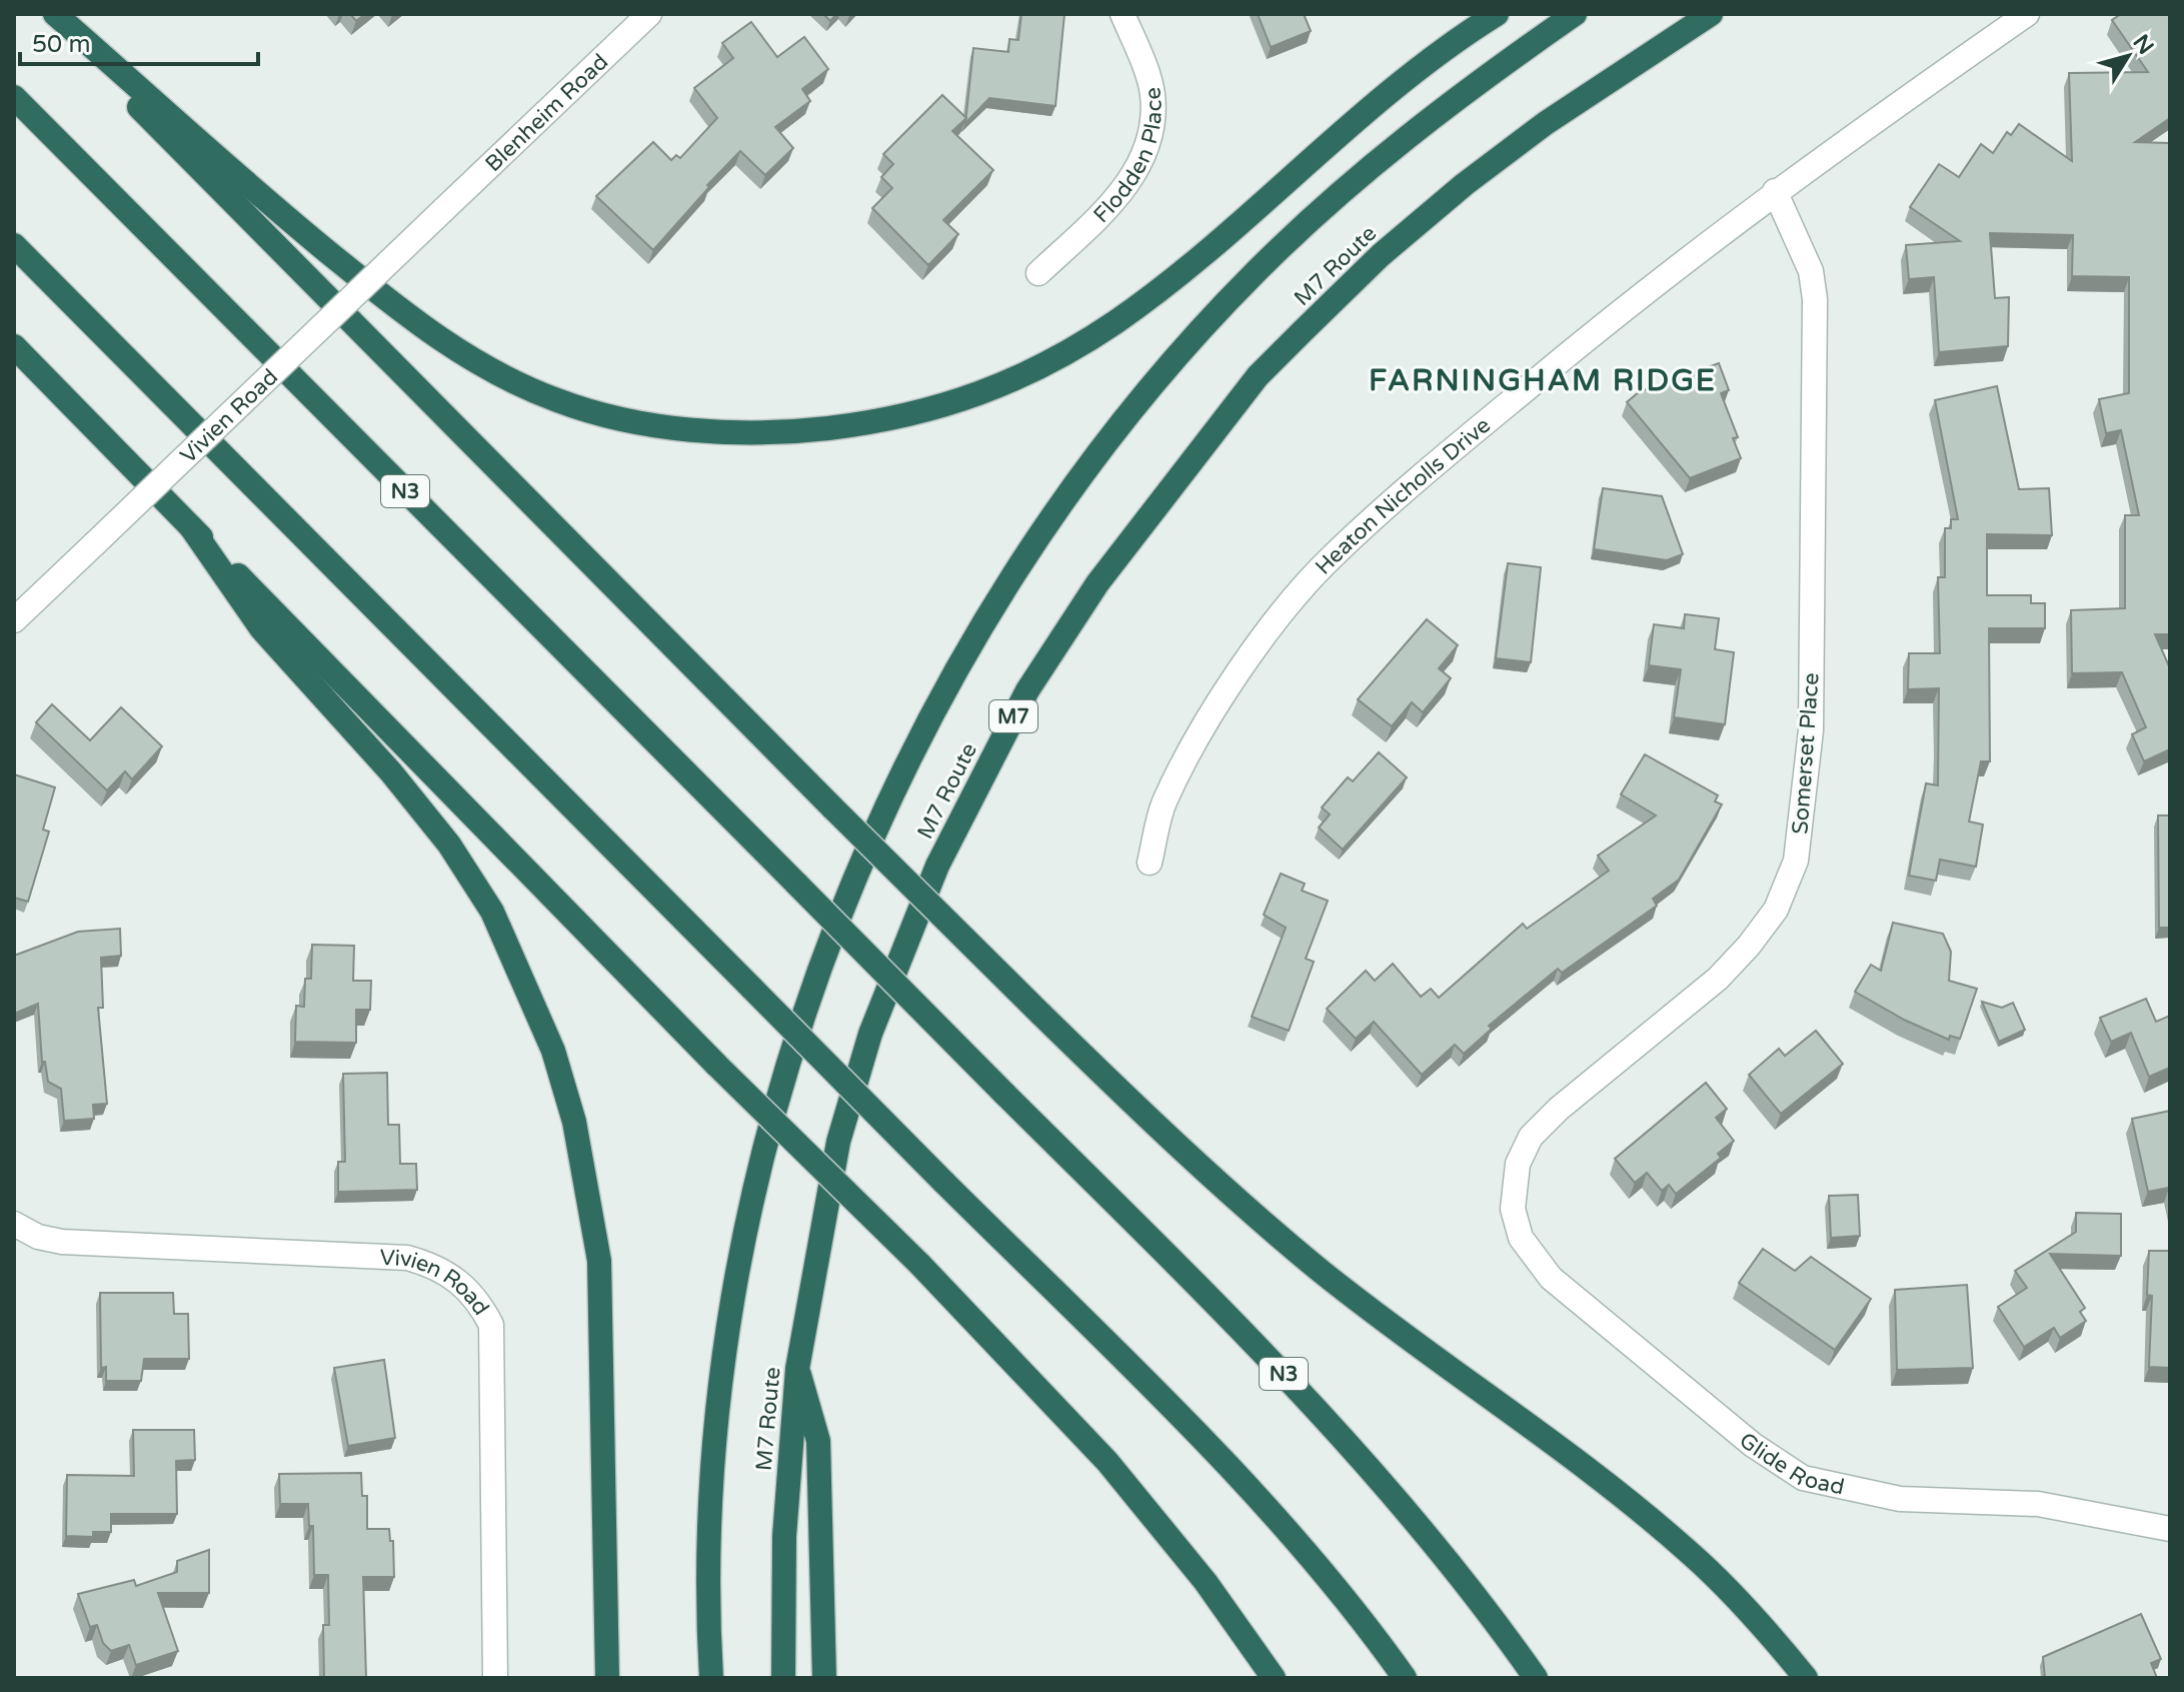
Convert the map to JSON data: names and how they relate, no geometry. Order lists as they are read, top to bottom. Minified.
{"streets":{"highway":["M7 Route","N3","M7"],"street":["Blenheim Road","Flodden Place","Vivien Road","Heaton Nicholls Drive","Somerset Place","Glide Road"]},"crossings":[["Blenheim Road","Vivien Road"],["Heaton Nicholls Drive","Somerset Place"],["Somerset Place","Glide Road"]],"districts":["FARNINGHAM RIDGE"],"scale_bar":"50 m","north":"top right"}
